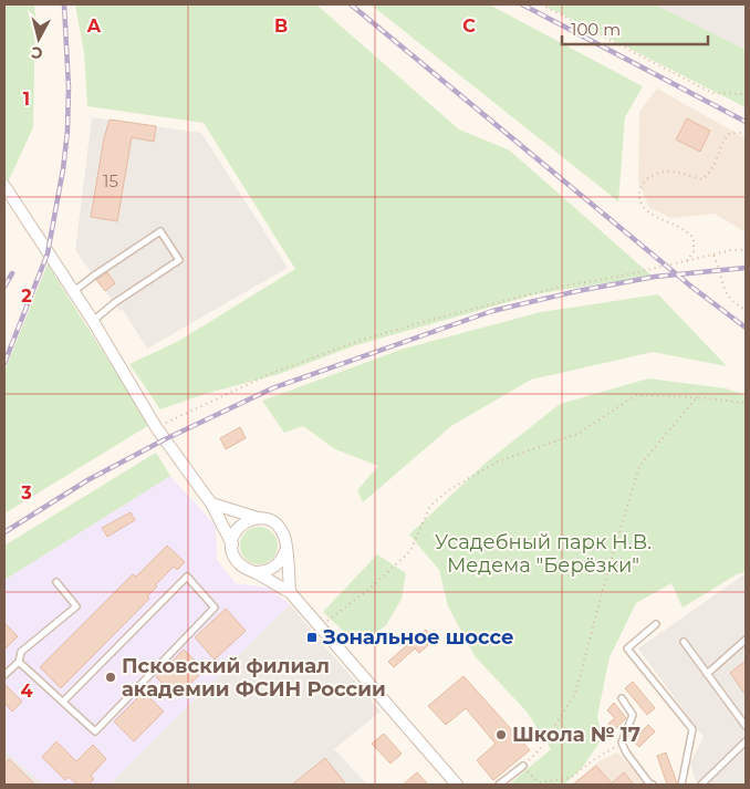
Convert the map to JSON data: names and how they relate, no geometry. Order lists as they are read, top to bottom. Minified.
{"parks":["Усадебный парк Н.В. Медема \"Берёзки\""],"places":{"transit":["Зональное шоссе"],"other":["Псковский филиал академии ФСИН России","Школа № 17"]},"house_numbers":["15"],"scale_bar":"100 m","north":"bottom","grid":{"columns":["A","B","C"],"rows":["1","2","3","4"]}}
